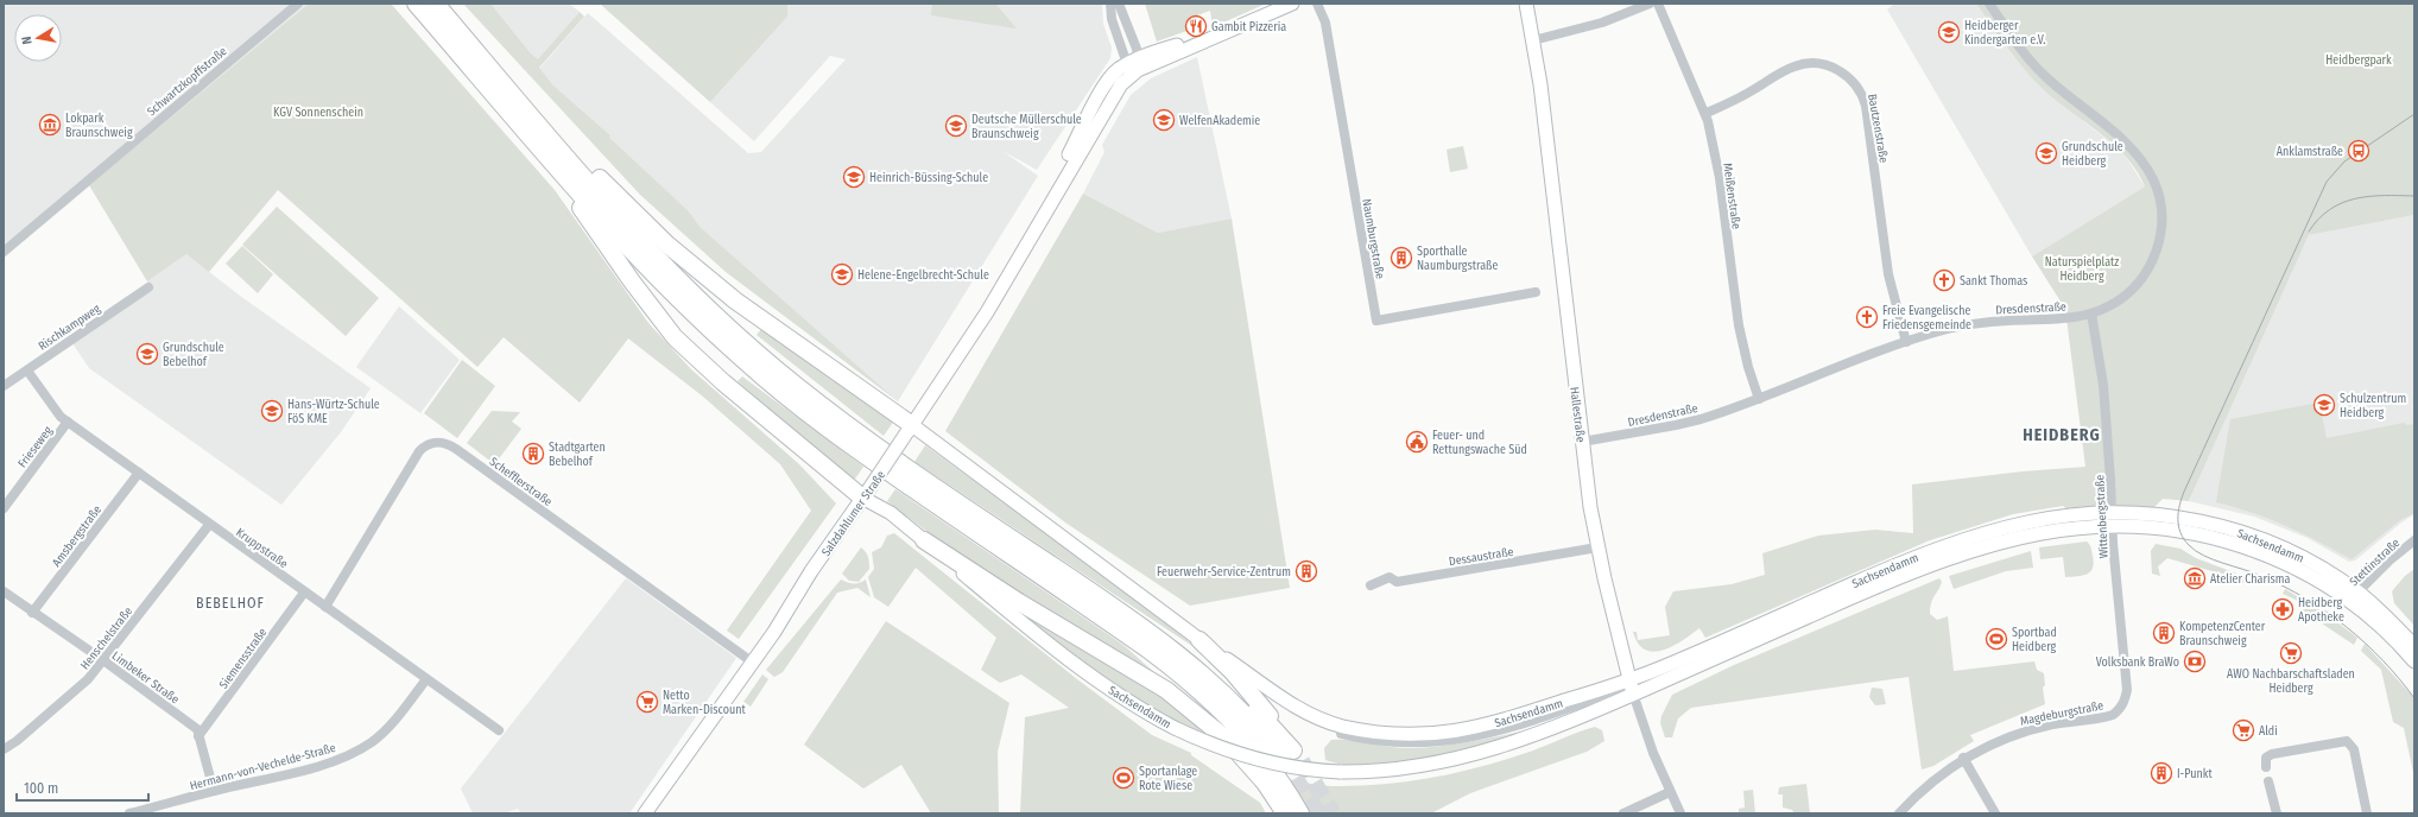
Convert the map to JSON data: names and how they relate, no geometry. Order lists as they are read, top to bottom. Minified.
{"streets":{"street":["Schwartzkopffstraße","Bautzenstraße","Meißenstraße","Naumburgstraße","Dresdenstraße","Rischkampweg","Hallestraße","Frieseweg","Schefflerstraße","Salzdahlumer Straße","Wittenbergstraße","Amsbergstraße","Sachsendamm","Kruppstraße","Dessaustraße","Stettinstraße","Henschelstraße","Siemensstraße","Limbeker Straße","Magdeburgstraße","Hermann-von-Vechelde-Straße"]},"crossings":[["Bautzenstraße","Meißenstraße"],["Bautzenstraße","Dresdenstraße"],["Meißenstraße","Dresdenstraße"],["Dresdenstraße","Hallestraße"],["Dresdenstraße","Wittenbergstraße"],["Rischkampweg","Kruppstraße"],["Hallestraße","Sachsendamm"],["Hallestraße","Dessaustraße"],["Frieseweg","Kruppstraße"],["Schefflerstraße","Salzdahlumer Straße"],["Schefflerstraße","Kruppstraße"],["Salzdahlumer Straße","Sachsendamm"],["Wittenbergstraße","Sachsendamm"],["Wittenbergstraße","Magdeburgstraße"],["Amsbergstraße","Kruppstraße"],["Amsbergstraße","Limbeker Straße"],["Sachsendamm","Stettinstraße"],["Kruppstraße","Henschelstraße"],["Kruppstraße","Siemensstraße"],["Kruppstraße","Hermann-von-Vechelde-Straße"],["Henschelstraße","Limbeker Straße"],["Siemensstraße","Limbeker Straße"],["Limbeker Straße","Hermann-von-Vechelde-Straße"]],"districts":["HEIDBERG","BEBELHOF"],"parks":["Heidbergpark","KGV Sonnenschein","Naturspielplatz Heidberg"],"places":{"restaurant":["Gambit Pizzeria"],"school or university":["Heidberger Kindergarten e.V.","WelfenAkademie","Deutsche Müllerschule Braunschweig","Grundschule Heidberg","Heinrich-Büssing-Schule","Helene-Engelbrecht-Schule","Grundschule Bebelhof","Schulzentrum Heidberg","Hans-Würtz-Schule FöS KME"],"museum":["Lokpark Braunschweig","Atelier Charisma"],"bus stop":["Anklamstraße"],"building":["Sporthalle Naumburgstraße","Stadtgarten Bebelhof","Feuerwehr-Service-Zentrum","KompetenzCenter Braunschweig","I-Punkt"],"church":["Sankt Thomas","Freie Evangelische Friedensgemeinde"],"public building":["Feuer- und Rettungswache Süd"],"pharmacy":["Heidberg Apotheke"],"sports":["Sportbad Heidberg","Sportanlage Rote Wiese"],"supermarket":["AWO Nachbarschaftsladen Heidberg","Netto Marken-Discount","Aldi"],"bank":["Volksbank BraWo"]},"scale_bar":"100 m","north":"left"}
